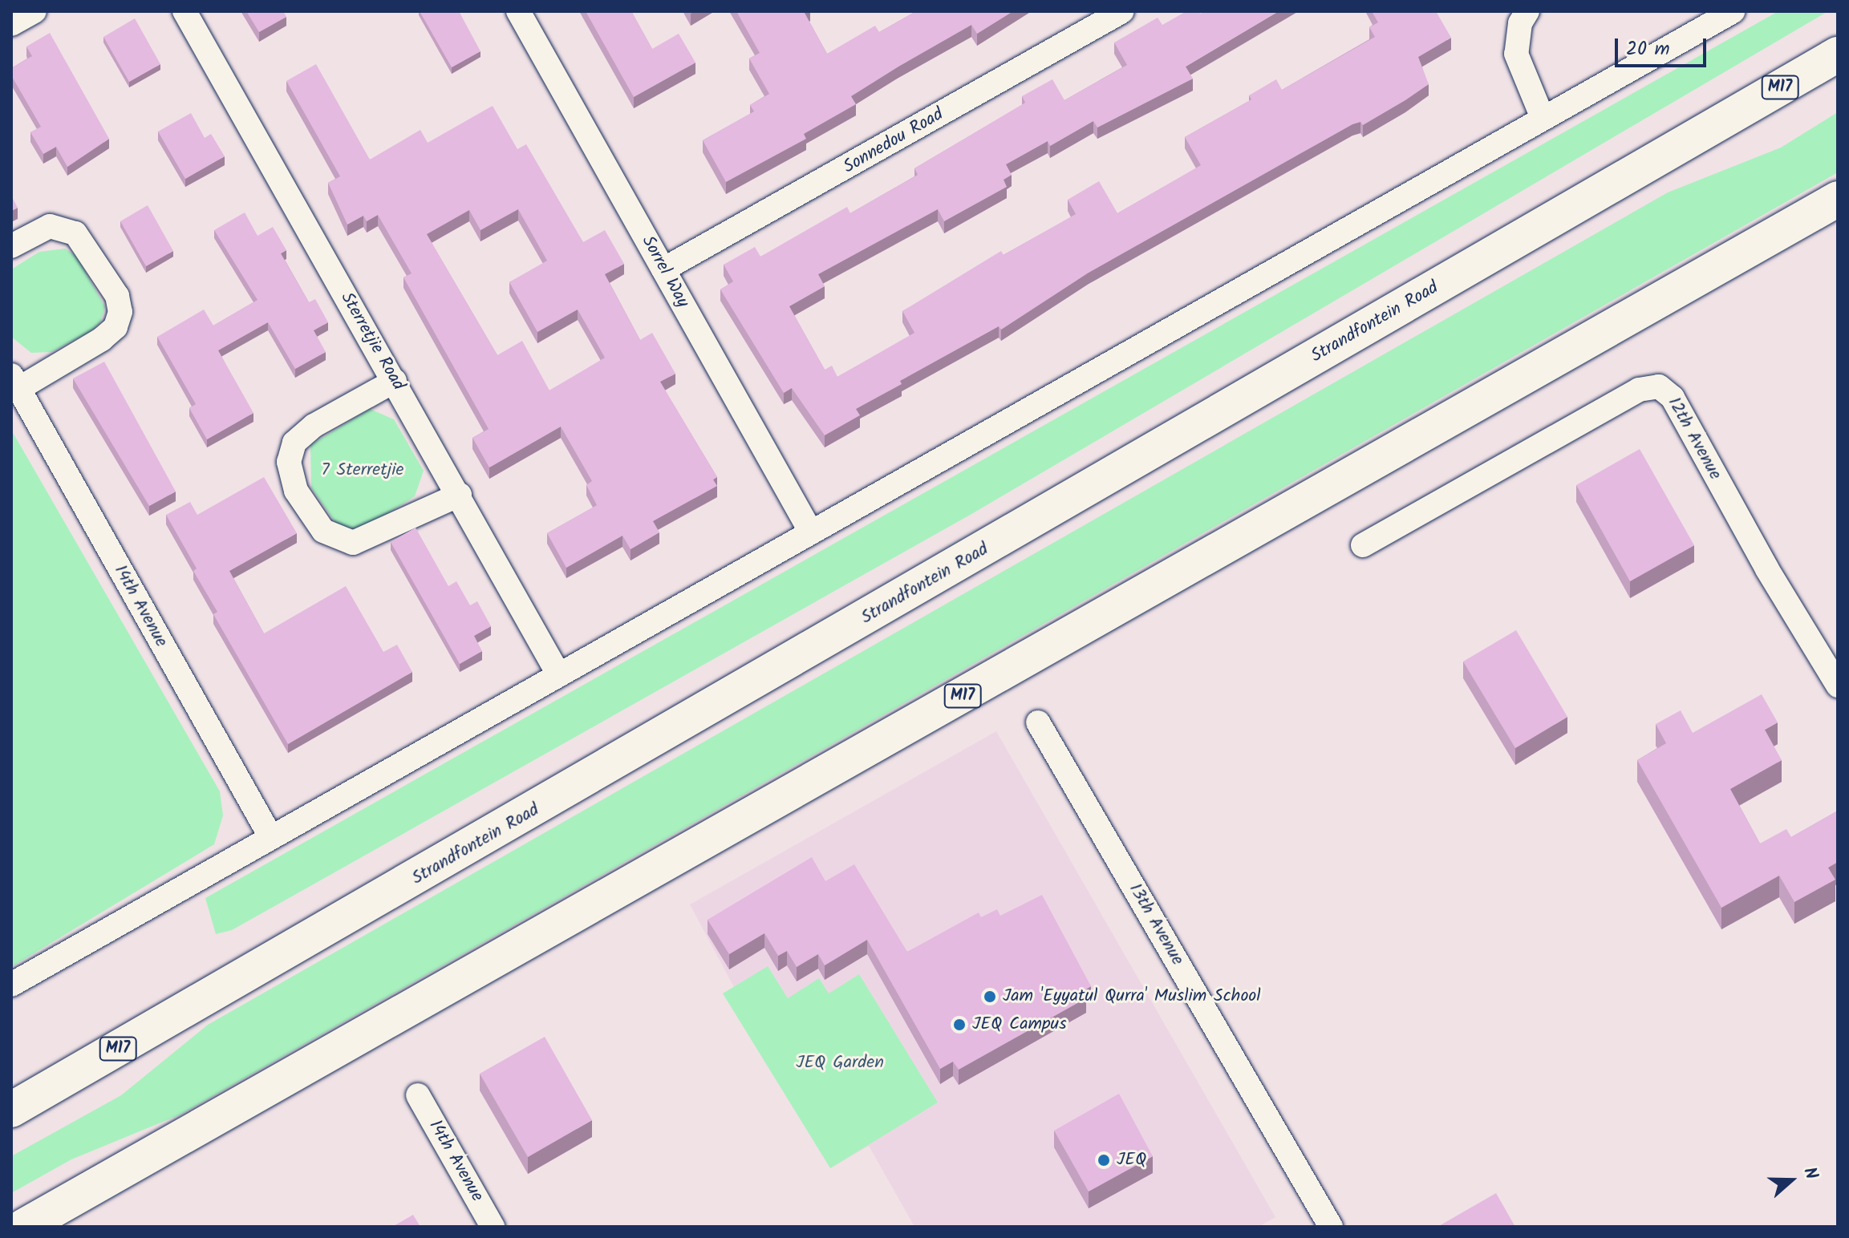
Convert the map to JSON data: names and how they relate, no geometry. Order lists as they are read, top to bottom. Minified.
{"streets":{"main road":["M17","Strandfontein Road"],"street":["Sonnedou Road","Sorrel Way","Sterretjie Road","12th Avenue","14th Avenue","13th Avenue"]},"crossings":[["Sonnedou Road","Sorrel Way"]],"parks":["7 Sterretjie","JEQ Garden"],"places":["Jam 'Eyyatul Qurra' Muslim School","JEQ Campus","JEQ"],"scale_bar":"20 m","north":"right"}
